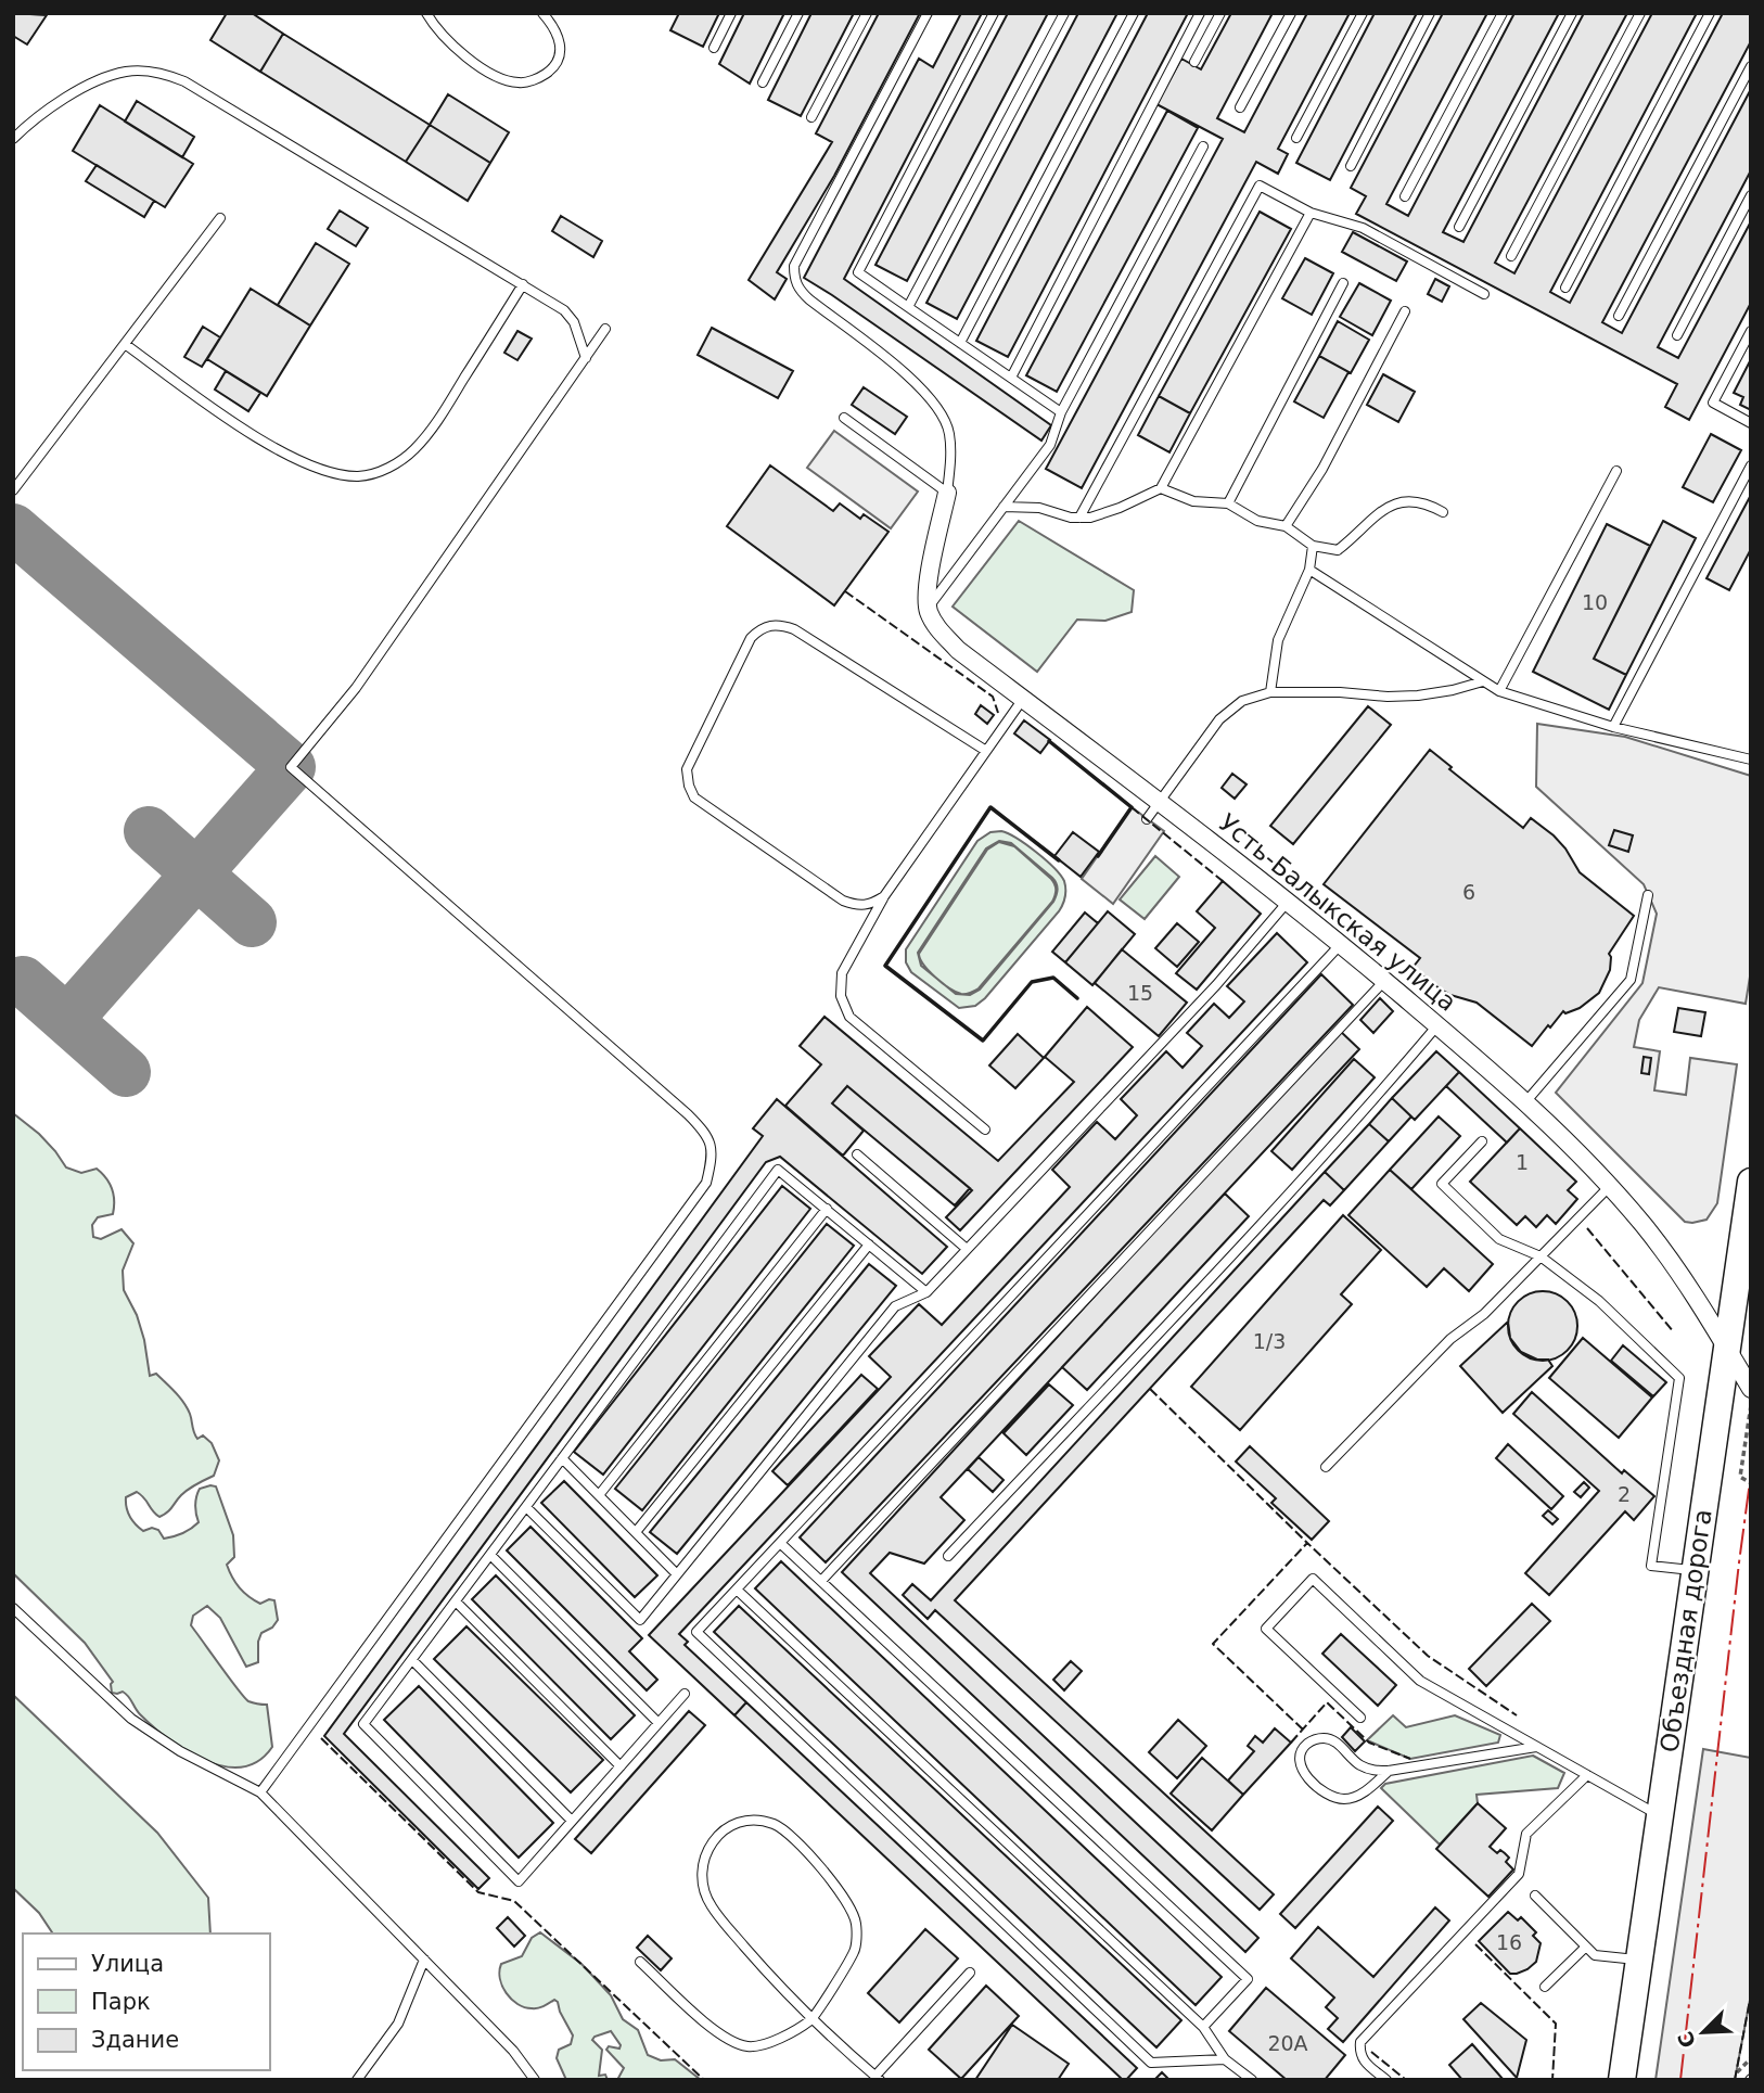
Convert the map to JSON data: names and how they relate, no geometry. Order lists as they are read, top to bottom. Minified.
{"streets":{"main road":["Объездная дорога"],"street":["Усть-Балыкская улица"]},"crossings":[["Усть-Балыкская улица","Объездная дорога"]],"house_numbers":["10","6","15","1","1/3","2","16","20А"],"legend":["Улица","Парк","Здание"],"north":"bottom left"}
